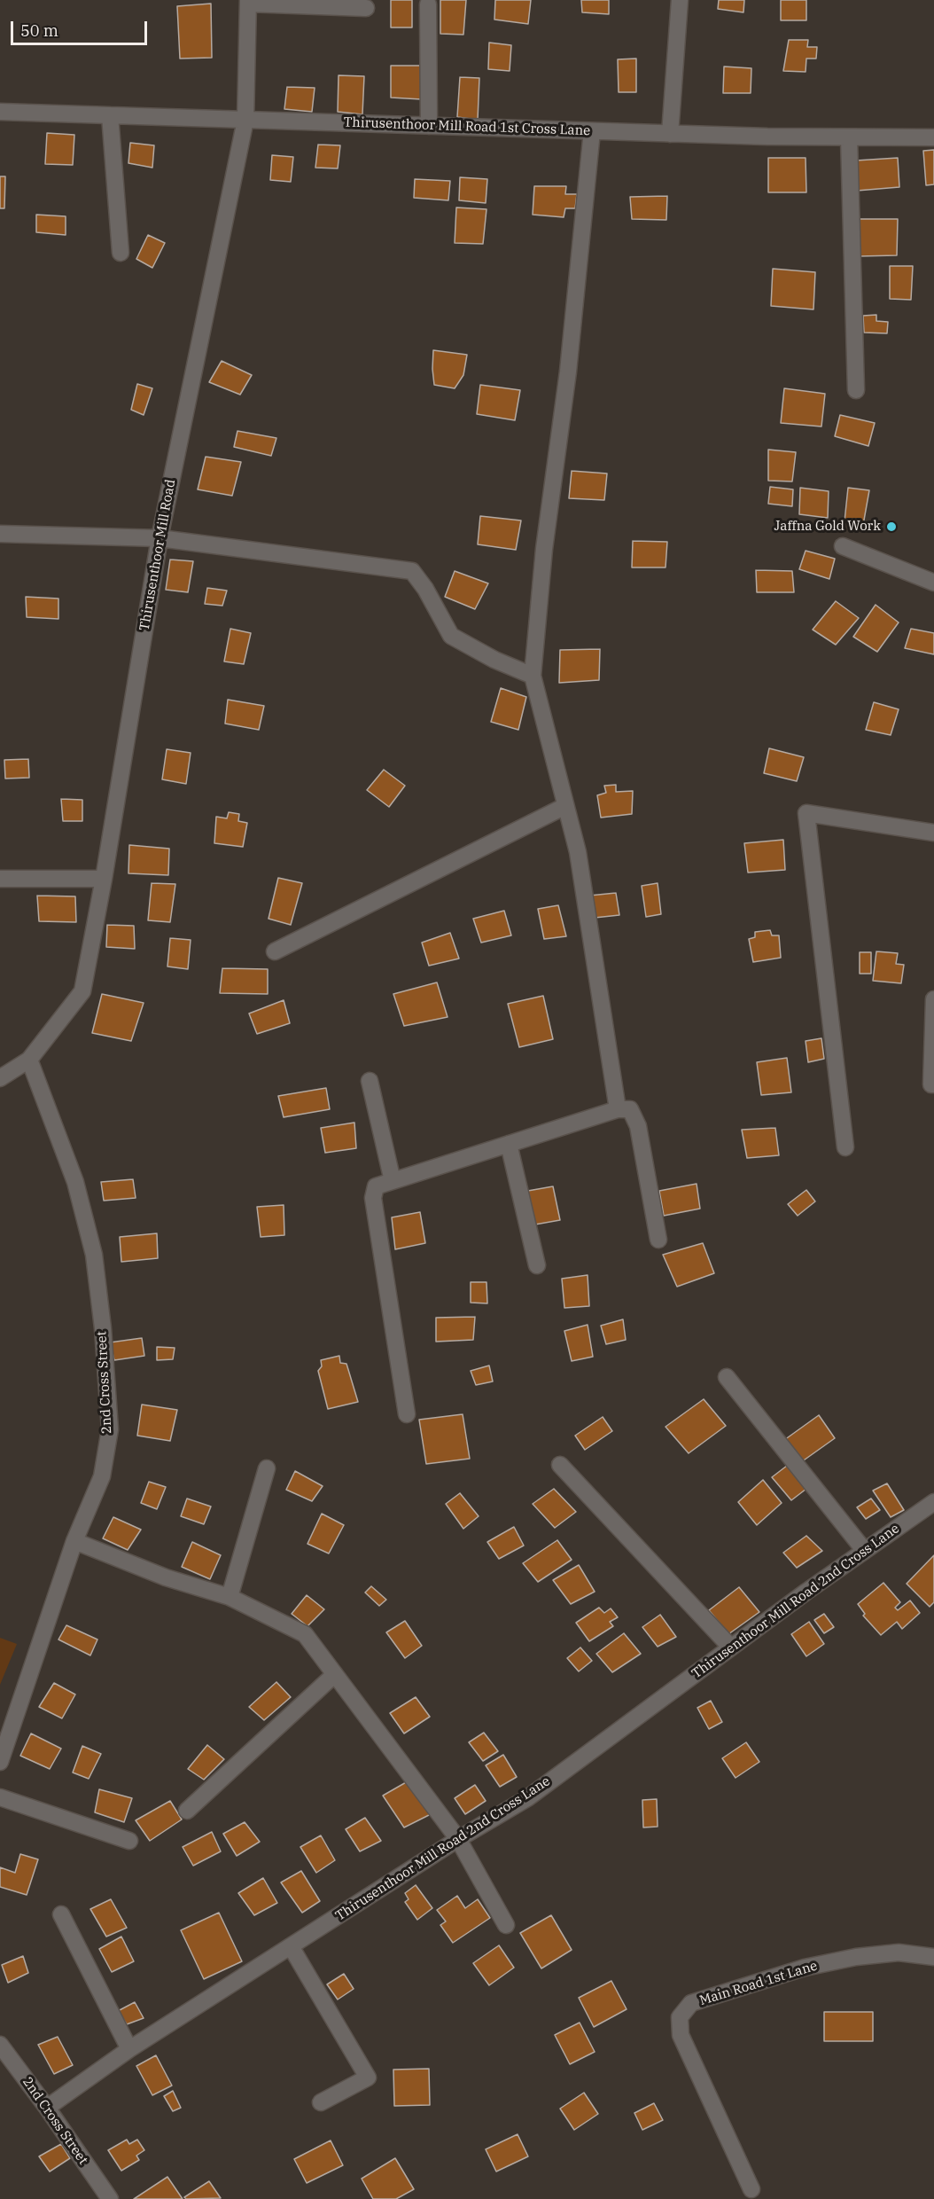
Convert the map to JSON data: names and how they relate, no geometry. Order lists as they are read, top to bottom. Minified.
{"streets":{"street":["Thirusenthoor Mill Road 1st Cross Lane","Thirusenthoor Mill Road","2nd Cross Street","Thirusenthoor Mill Road 2nd Cross Lane","Main Road 1st Lane"]},"crossings":[["Thirusenthoor Mill Road 1st Cross Lane","Thirusenthoor Mill Road"],["Thirusenthoor Mill Road","2nd Cross Street"],["2nd Cross Street","Thirusenthoor Mill Road 2nd Cross Lane"]],"places":["Jaffna Gold Work"],"scale_bar":"50 m"}
